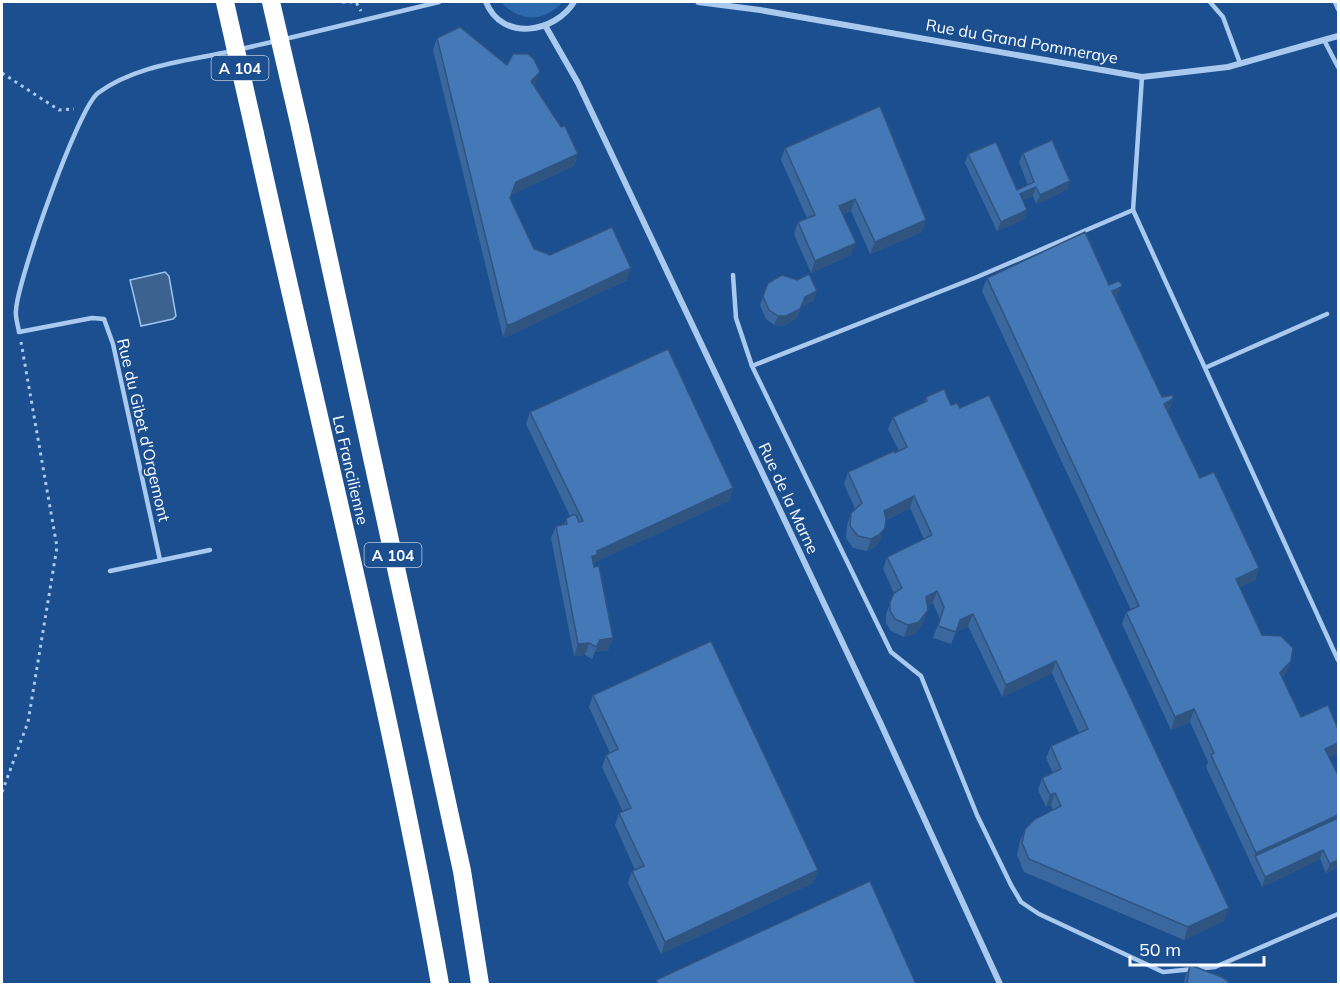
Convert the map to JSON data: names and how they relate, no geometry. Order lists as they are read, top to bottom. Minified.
{"streets":{"highway":["A 104","La Francilienne"],"street":["Rue du Grand Pommeraye","Rue de la Marne"],"lane":["Rue du Gibet d'Orgemont"]},"scale_bar":"50 m"}
